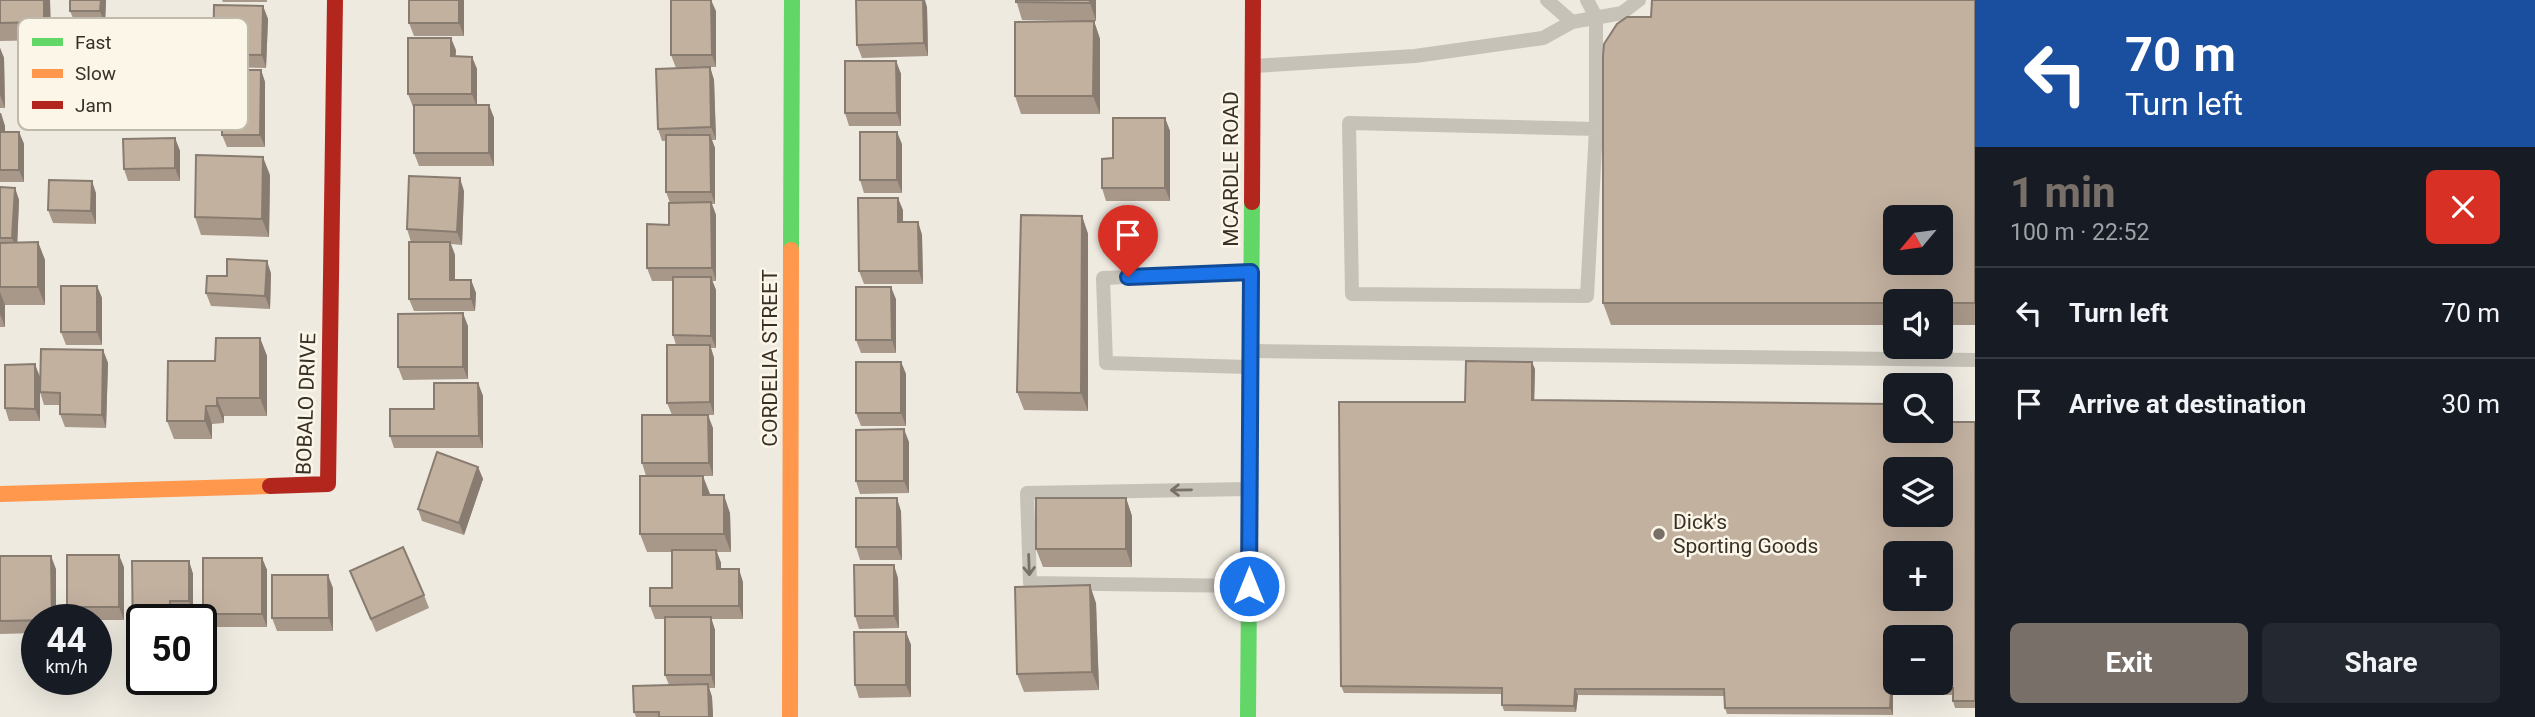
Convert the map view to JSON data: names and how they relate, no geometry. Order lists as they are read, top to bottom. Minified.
{"streets":{"street":["MCARDLE ROAD","CORDELIA STREET","BOBALO DRIVE"]},"places":["Dick's Sporting Goods"],"legend":["Fast","Slow","Jam"],"north":"bottom left","page":{"turn":["70 m","Turn left"],"heading":["1 min","100 m · 22:52"],"map_buttons":["+","−"],"list":[{"name":"Turn left","value":"70 m"},{"name":"Arrive at destination","value":"30 m"}],"speed":"44 km/h","limit":"50","buttons":["Exit","Share"]}}
